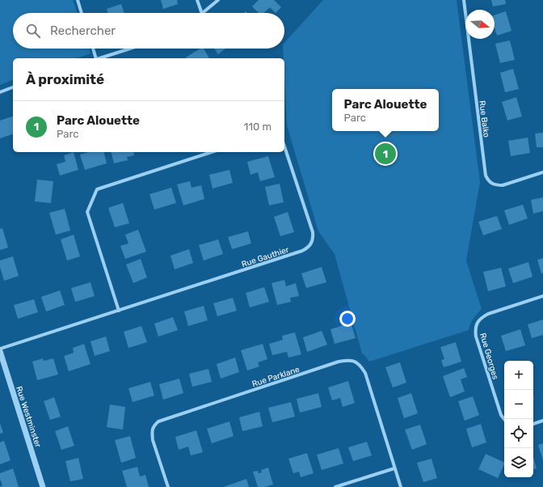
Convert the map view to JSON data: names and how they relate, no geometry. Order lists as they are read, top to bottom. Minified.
{"streets":{"street":["Rue Balko","Rue Gauthier","Rue Georges","Rue Parklane","Rue Westminster"]},"crossings":[["Rue Gauthier","Rue Westminster"]],"north":"right","page":{"search":"Rechercher","heading":"À proximité","popup":["Parc Alouette","Parc"],"list":[{"mark":"1","name":"Parc Alouette","note":"Parc","value":"110 m"}],"pins":"1","map_buttons":["+","−"]}}
